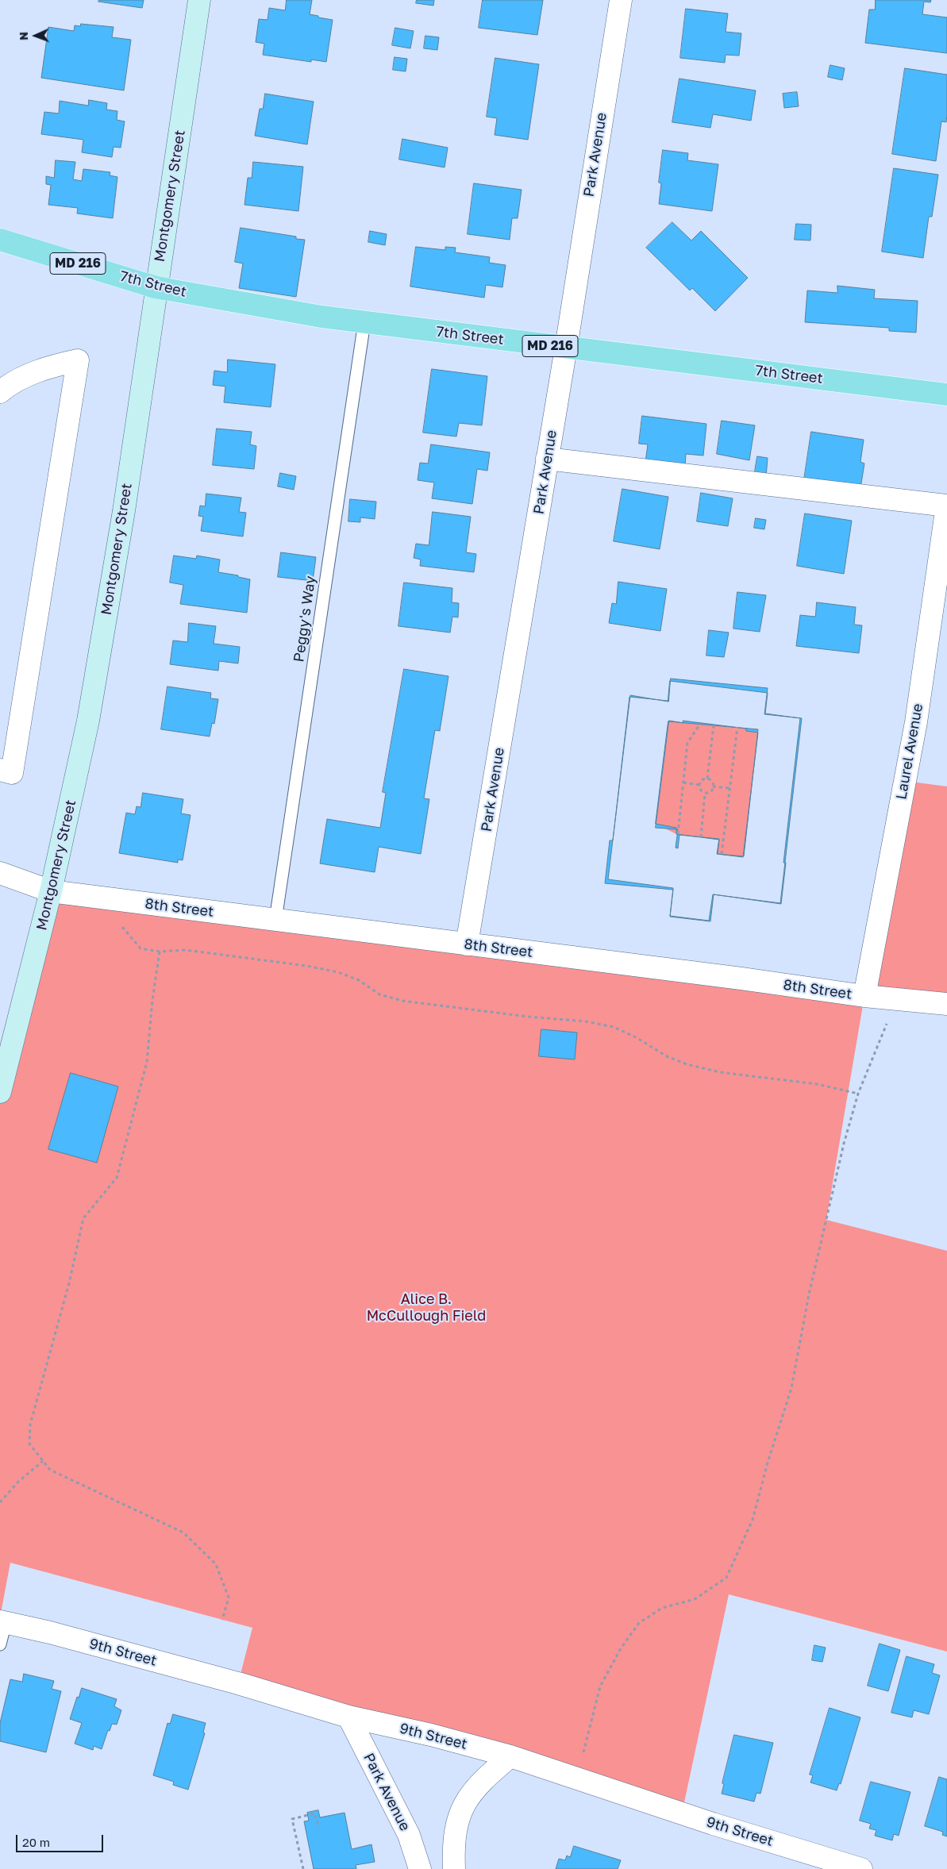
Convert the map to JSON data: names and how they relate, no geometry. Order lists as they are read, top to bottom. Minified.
{"streets":{"main road":["MD 216","7th Street"],"street":["Park Avenue","Montgomery Street","Laurel Avenue","8th Street","9th Street"],"lane":["Peggy's Way"]},"crossings":[["Park Avenue","7th Street"],["Park Avenue","8th Street"],["Park Avenue","9th Street"],["Montgomery Street","7th Street"],["Montgomery Street","8th Street"],["7th Street","Peggy's Way"],["Peggy's Way","8th Street"],["Laurel Avenue","8th Street"]],"parks":["Alice B. McCullough Field"],"scale_bar":"20 m","north":"left"}
